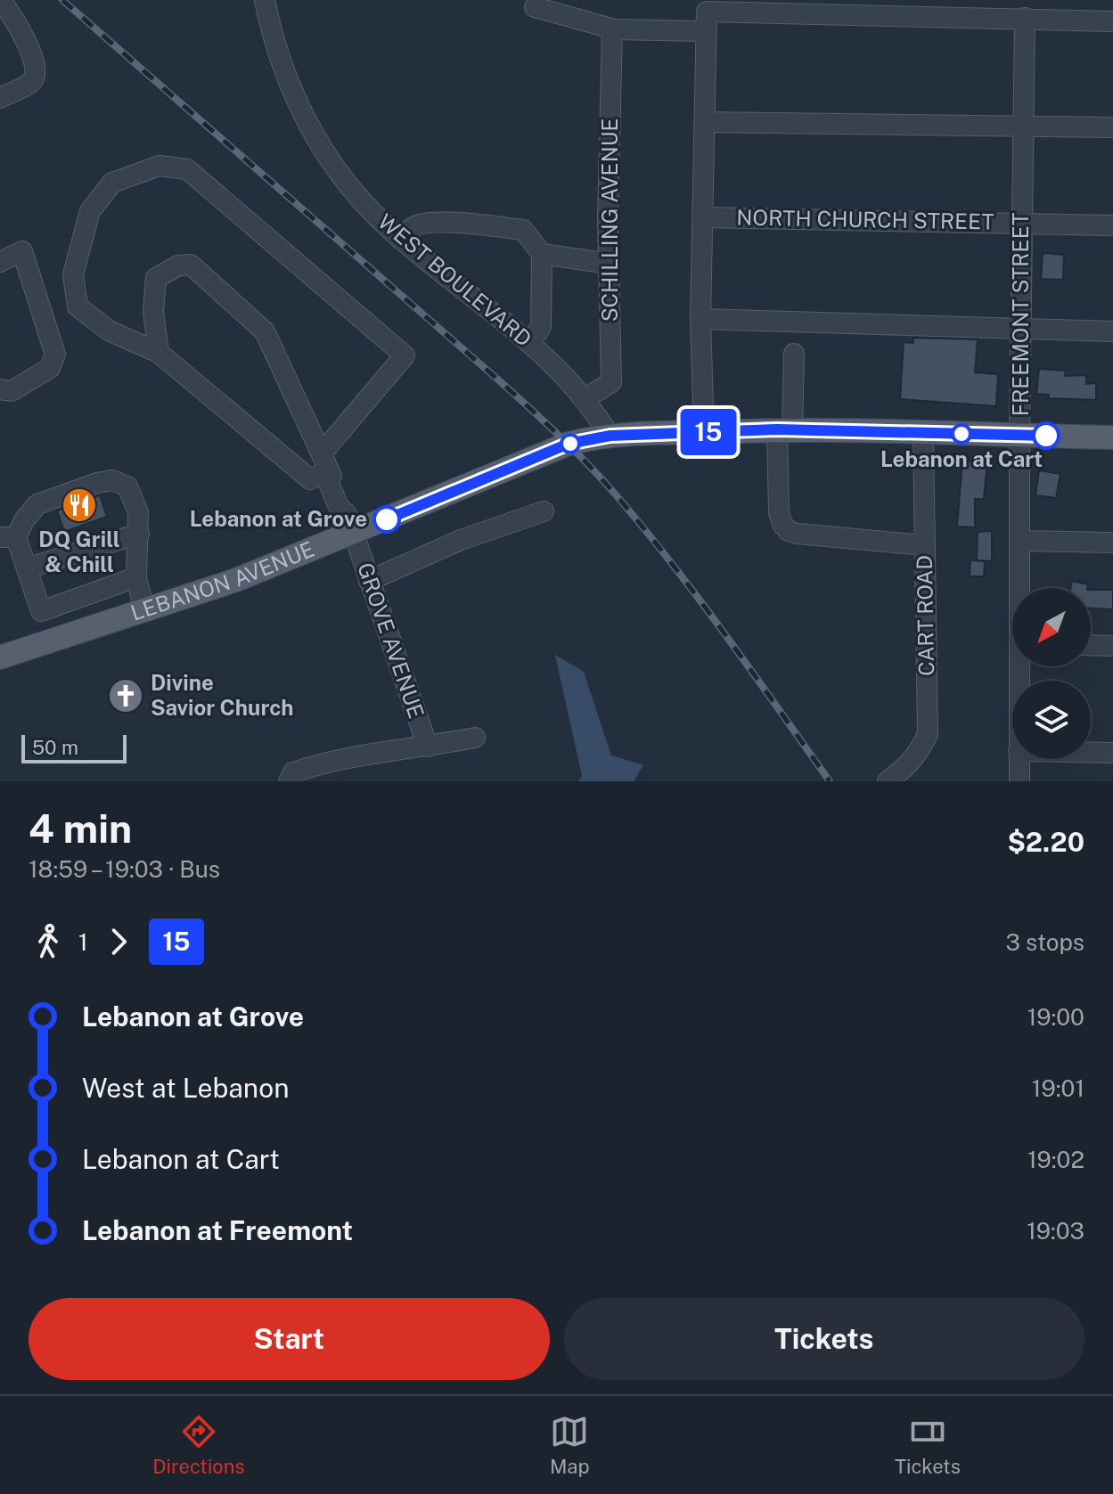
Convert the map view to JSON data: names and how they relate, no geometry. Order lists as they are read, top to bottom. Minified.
{"streets":{"main road":["LEBANON AVENUE"],"street":["SCHILLING AVENUE","NORTH CHURCH STREET","WEST BOULEVARD","FREEMONT STREET","CART ROAD","GROVE AVENUE"]},"crossings":[["SCHILLING AVENUE","WEST BOULEVARD"],["NORTH CHURCH STREET","FREEMONT STREET"],["WEST BOULEVARD","LEBANON AVENUE"],["FREEMONT STREET","LEBANON AVENUE"],["LEBANON AVENUE","CART ROAD"],["LEBANON AVENUE","GROVE AVENUE"]],"places":{"other":["Lebanon at Cart","Lebanon at Grove"],"restaurant":["DQ Grill & Chill"],"church":["Divine Savior Church"]},"lines":["bus line 15"],"scale_bar":"50 m","north":"bottom left","page":{"on_map":"15","scale":"50 m","heading":["4 min","18:59 – 19:03 · Bus","$2.20"],"legs":["1","15","3 stops"],"list":[{"name":"Lebanon at Grove","value":"19:00"},{"name":"West at Lebanon","value":"19:01"},{"name":"Lebanon at Cart","value":"19:02"},{"name":"Lebanon at Freemont","value":"19:03"}],"buttons":["Start","Tickets"],"tabs":["Directions","Map","Tickets"]}}
